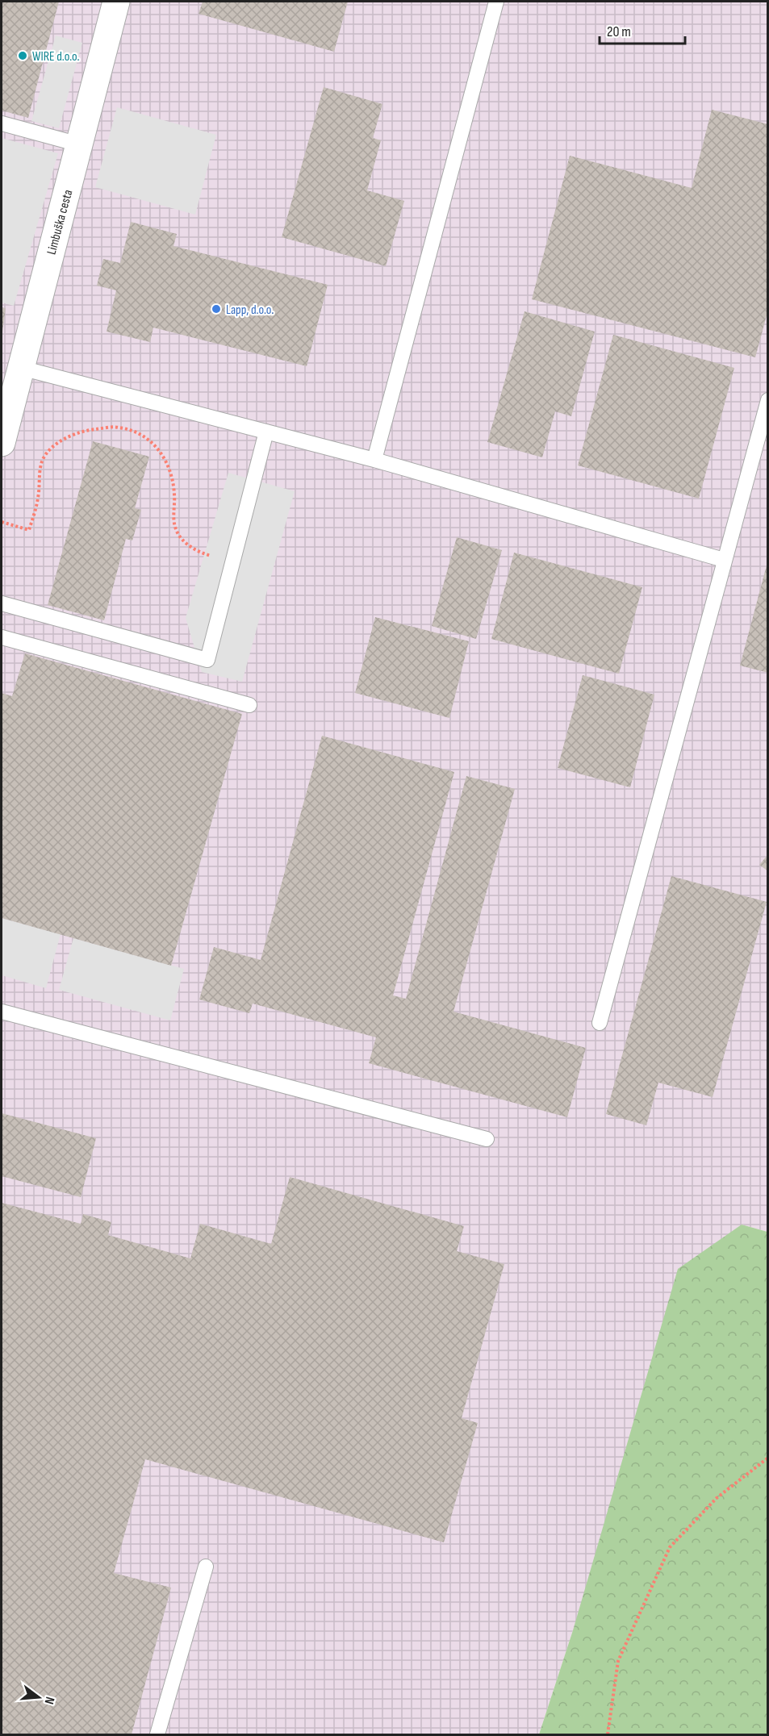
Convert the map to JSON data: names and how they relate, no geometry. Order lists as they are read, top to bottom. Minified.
{"streets":{"street":["Limbuška cesta"]},"places":["WIRE d.o.o.","Lapp, d.o.o."],"scale_bar":"20 m","north":"right"}
